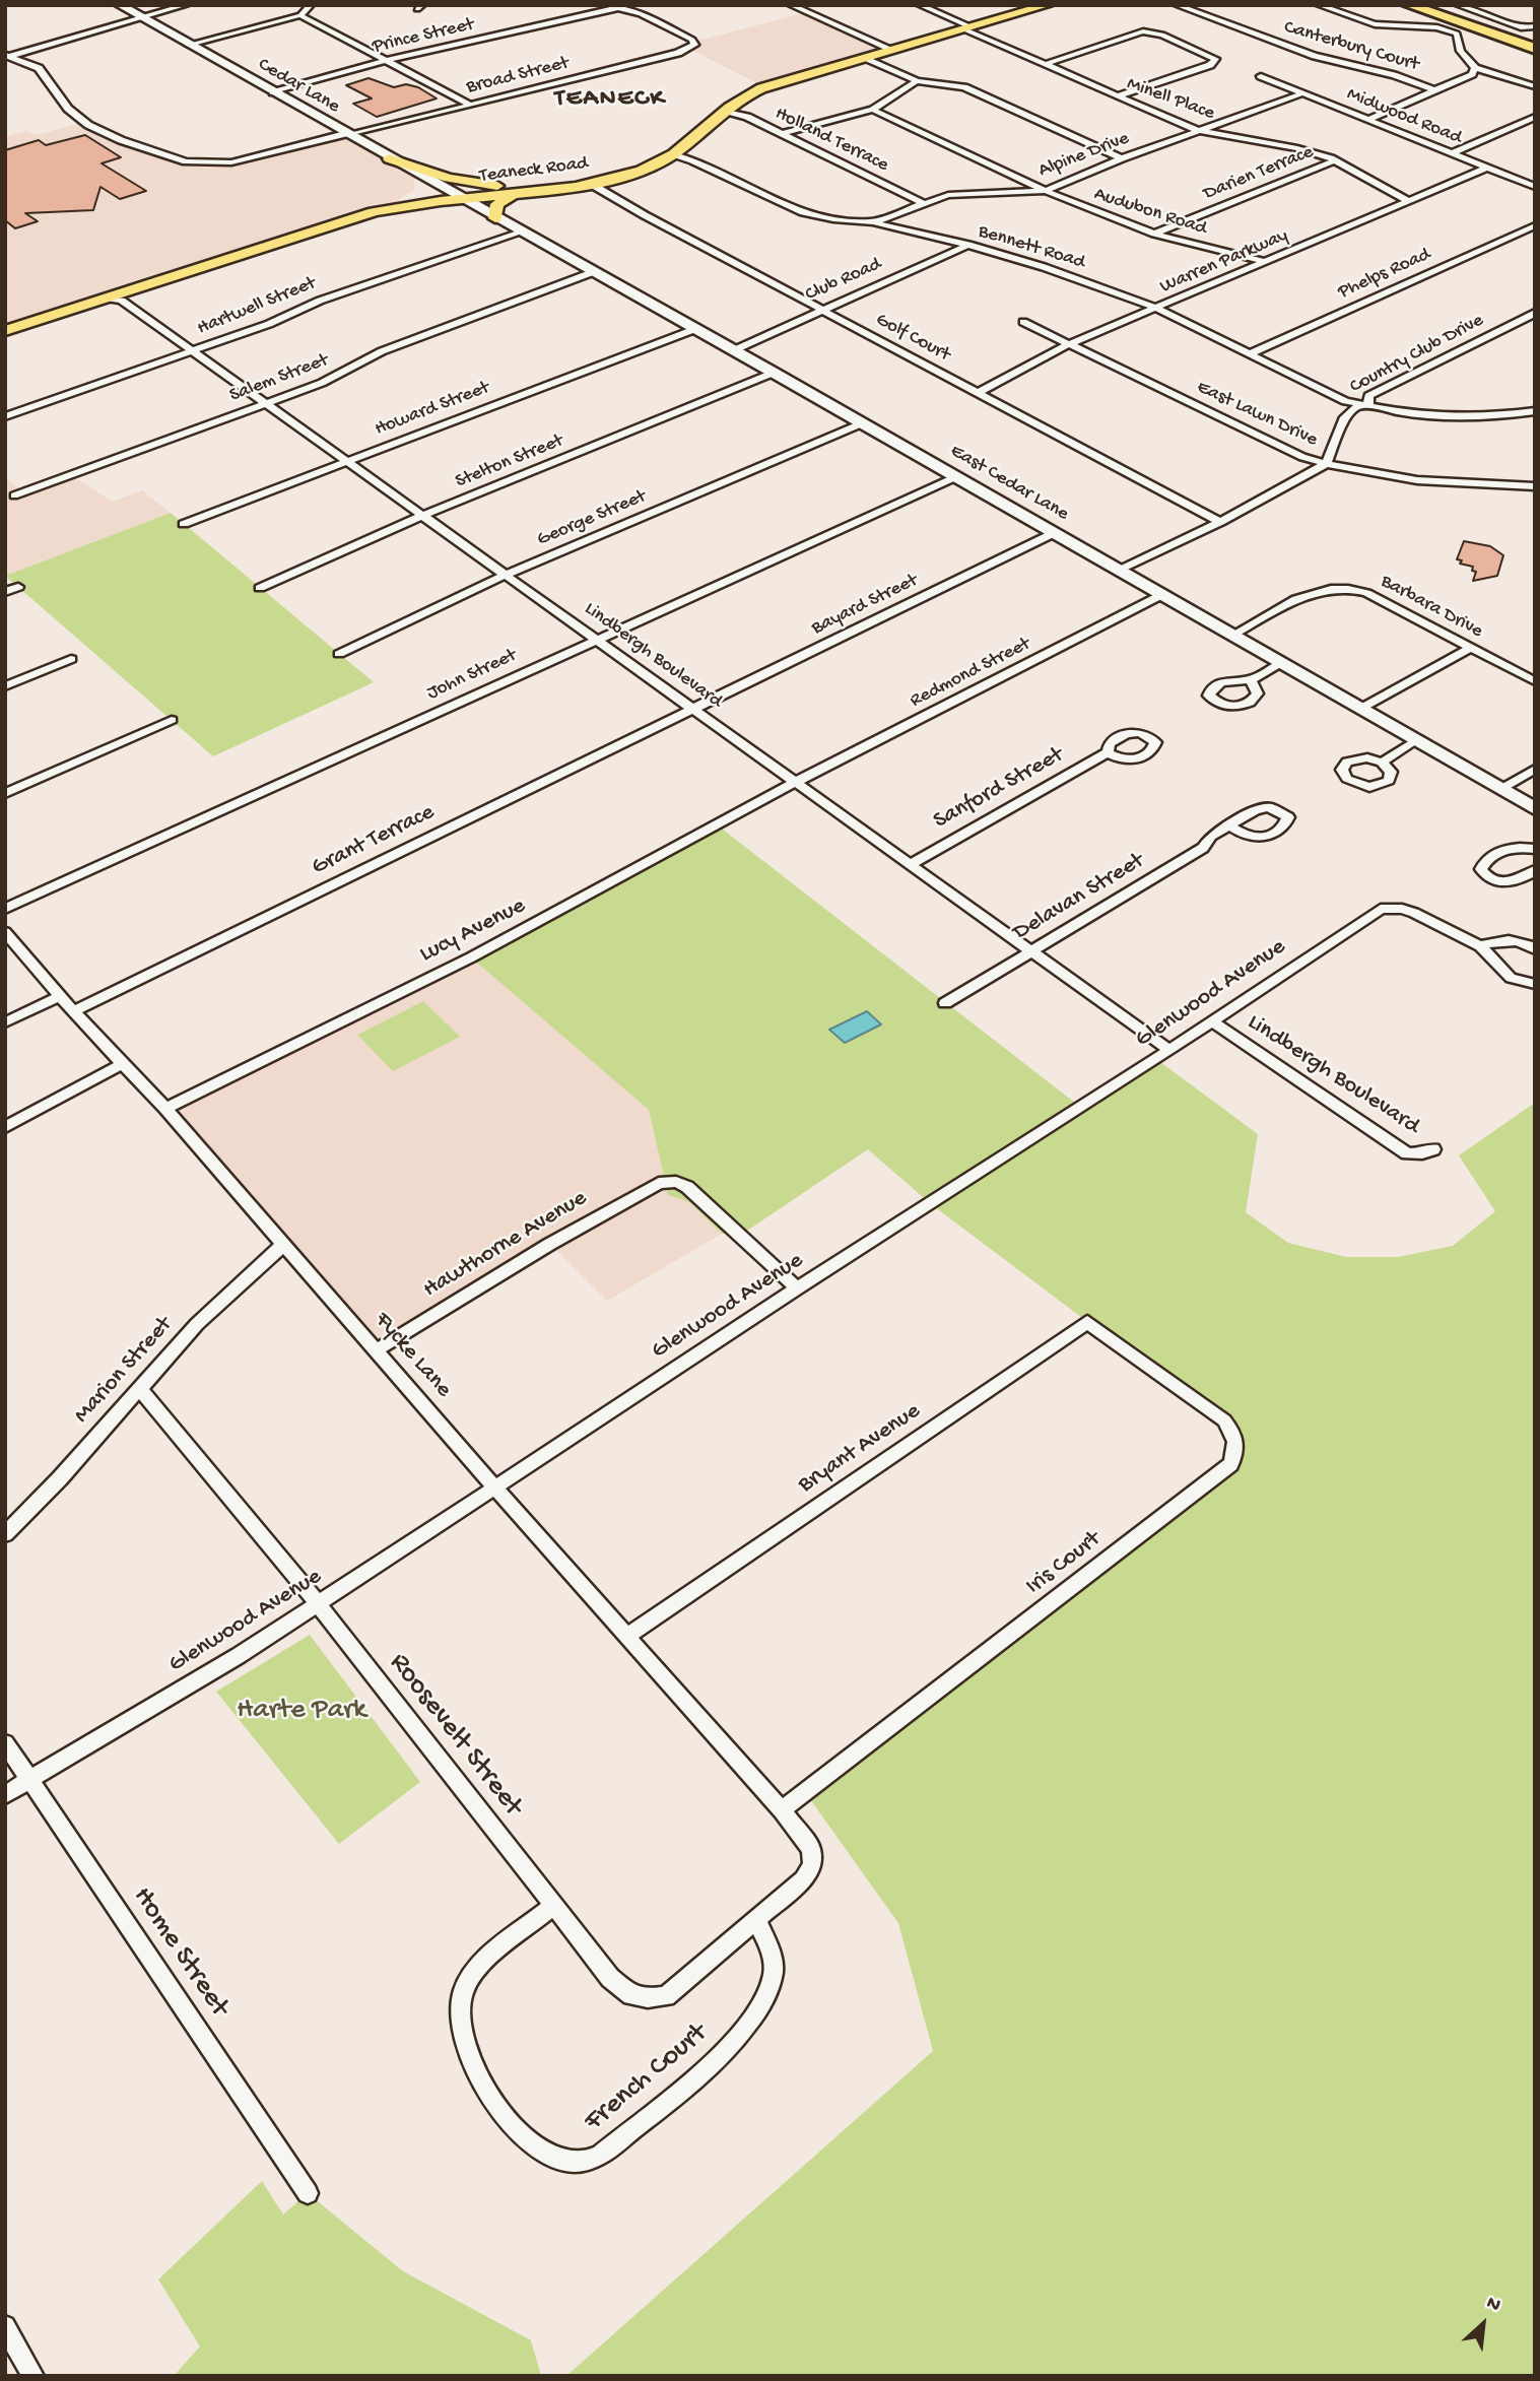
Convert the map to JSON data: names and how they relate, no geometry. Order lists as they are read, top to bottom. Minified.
{"streets":{"main road":["Teaneck Road"],"street":["Prince Street","Canterbury Court","Broad Street","Cedar Lane","Minell Place","Midwood Road","Holland Terrace","Alpine Drive","Darien Terrace","Audubon Road","Bennett Road","Warren Parkway","Phelps Road","Club Road","Hartwell Street","Golf Court","Country Club Drive","Salem Street","Howard Street","East Lawn Drive","Stelton Street","East Cedar Lane","George Street","Bayard Street","Barbara Drive","Lindbergh Boulevard","Redmond Street","John Street","Sanford Street","Grant Terrace","Delavan Street","Lucy Avenue","Glenwood Avenue","Hawthorne Avenue","Fycke Lane","Marion Street","Bryant Avenue","Iris Court","Roosevelt Street","Home Street","French Court"]},"crossings":[["Prince Street","Broad Street"],["Prince Street","Cedar Lane"],["Broad Street","Cedar Lane"],["Cedar Lane","Teaneck Road"],["Cedar Lane","East Cedar Lane"],["Minell Place","Alpine Drive"],["Minell Place","Teaneck Road"],["Minell Place","Darien Terrace"],["Minell Place","Warren Parkway"],["Midwood Road","Alpine Drive"],["Midwood Road","Warren Parkway"],["Holland Terrace","Alpine Drive"],["Holland Terrace","Teaneck Road"],["Alpine Drive","Audubon Road"],["Alpine Drive","Bennett Road"],["Teaneck Road","Bennett Road"],["Teaneck Road","Golf Court"],["Teaneck Road","East Cedar Lane"],["Teaneck Road","Lindbergh Boulevard"],["Darien Terrace","Audubon Road"],["Audubon Road","Warren Parkway"],["Bennett Road","Warren Parkway"],["Bennett Road","Phelps Road"],["Bennett Road","Club Road"],["Bennett Road","Country Club Drive"],["Warren Parkway","Golf Court"],["Warren Parkway","East Lawn Drive"],["Club Road","Golf Court"],["Club Road","East Cedar Lane"],["Hartwell Street","East Cedar Lane"],["Hartwell Street","Lindbergh Boulevard"],["Country Club Drive","East Lawn Drive"],["Salem Street","East Cedar Lane"],["Salem Street","Lindbergh Boulevard"],["Howard Street","East Cedar Lane"],["Howard Street","Lindbergh Boulevard"],["Stelton Street","East Cedar Lane"],["Stelton Street","Lindbergh Boulevard"],["East Cedar Lane","George Street"],["East Cedar Lane","Bayard Street"],["East Cedar Lane","Barbara Drive"],["East Cedar Lane","Redmond Street"],["East Cedar Lane","John Street"],["George Street","Lindbergh Boulevard"],["Bayard Street","Lindbergh Boulevard"],["Bayard Street","Grant Terrace"],["Lindbergh Boulevard","Redmond Street"],["Lindbergh Boulevard","John Street"],["Lindbergh Boulevard","Sanford Street"],["Lindbergh Boulevard","Grant Terrace"],["Lindbergh Boulevard","Delavan Street"],["Lindbergh Boulevard","Lucy Avenue"],["Lindbergh Boulevard","Glenwood Avenue"],["Redmond Street","Lucy Avenue"],["Grant Terrace","Fycke Lane"],["Lucy Avenue","Fycke Lane"],["Glenwood Avenue","Hawthorne Avenue"],["Glenwood Avenue","Fycke Lane"],["Glenwood Avenue","Roosevelt Street"],["Glenwood Avenue","Home Street"],["Hawthorne Avenue","Fycke Lane"],["Fycke Lane","Marion Street"],["Fycke Lane","Bryant Avenue"],["Fycke Lane","Iris Court"],["Marion Street","Roosevelt Street"],["Bryant Avenue","Iris Court"],["Roosevelt Street","French Court"]],"districts":["TEANECK"],"parks":["Harte Park"],"north":"top right"}
